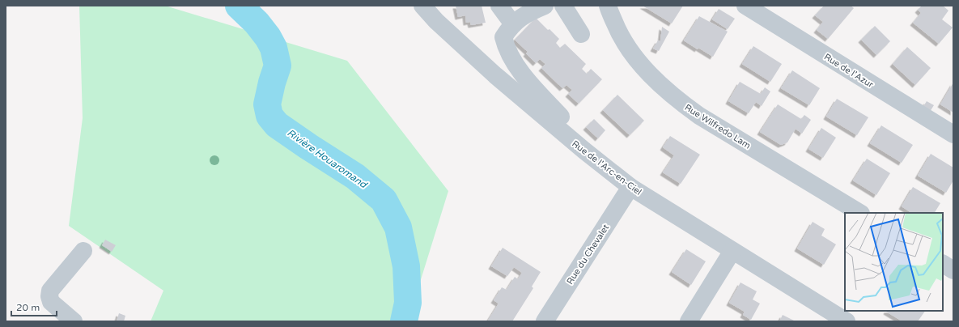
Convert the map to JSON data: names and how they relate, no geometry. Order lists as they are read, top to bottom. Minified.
{"streets":{"street":["Rue de l'Azur","Rue Wilfredo Lam","Rue de l'Arc-en-Ciel","Rue du Chevalet"]},"crossings":[["Rue de l'Arc-en-Ciel","Rue du Chevalet"]],"water":["Rivière Houaromand"],"scale_bar":"20 m"}
